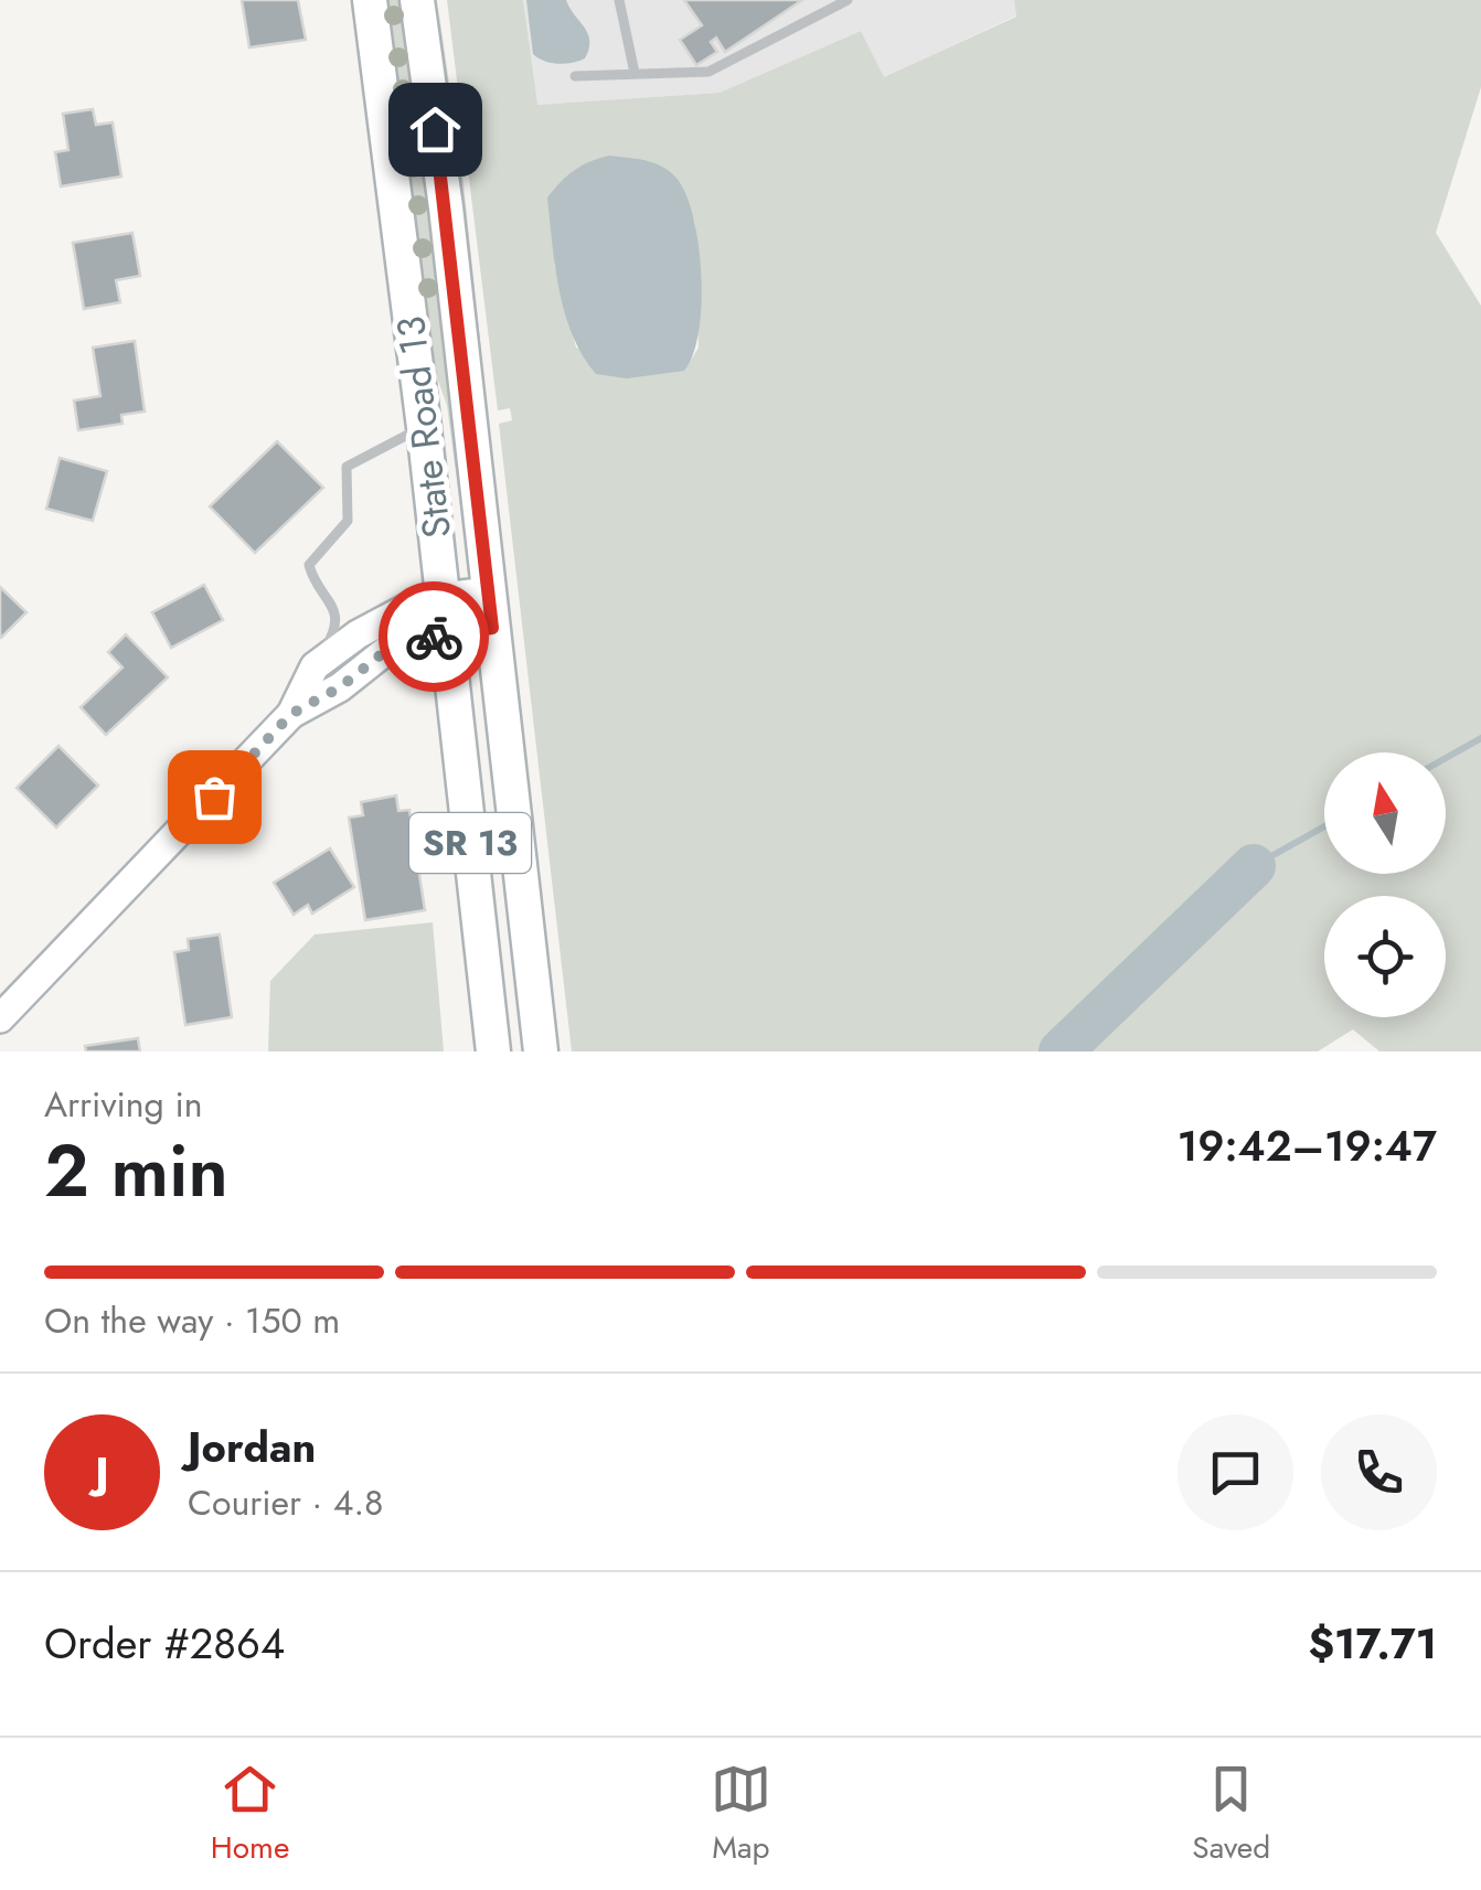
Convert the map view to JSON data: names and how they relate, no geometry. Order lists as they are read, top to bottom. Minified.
{"streets":{"main road":["State Road 13","SR 13"]},"north":"top","page":{"heading":["2 min","Arriving in","19:42–19:47"],"panel":["Jordan","Courier · 4.8","Order #2864","$17.71"],"bar":"On the way · 150 m","round":"J","tabs":["Home","Map","Saved"]}}
